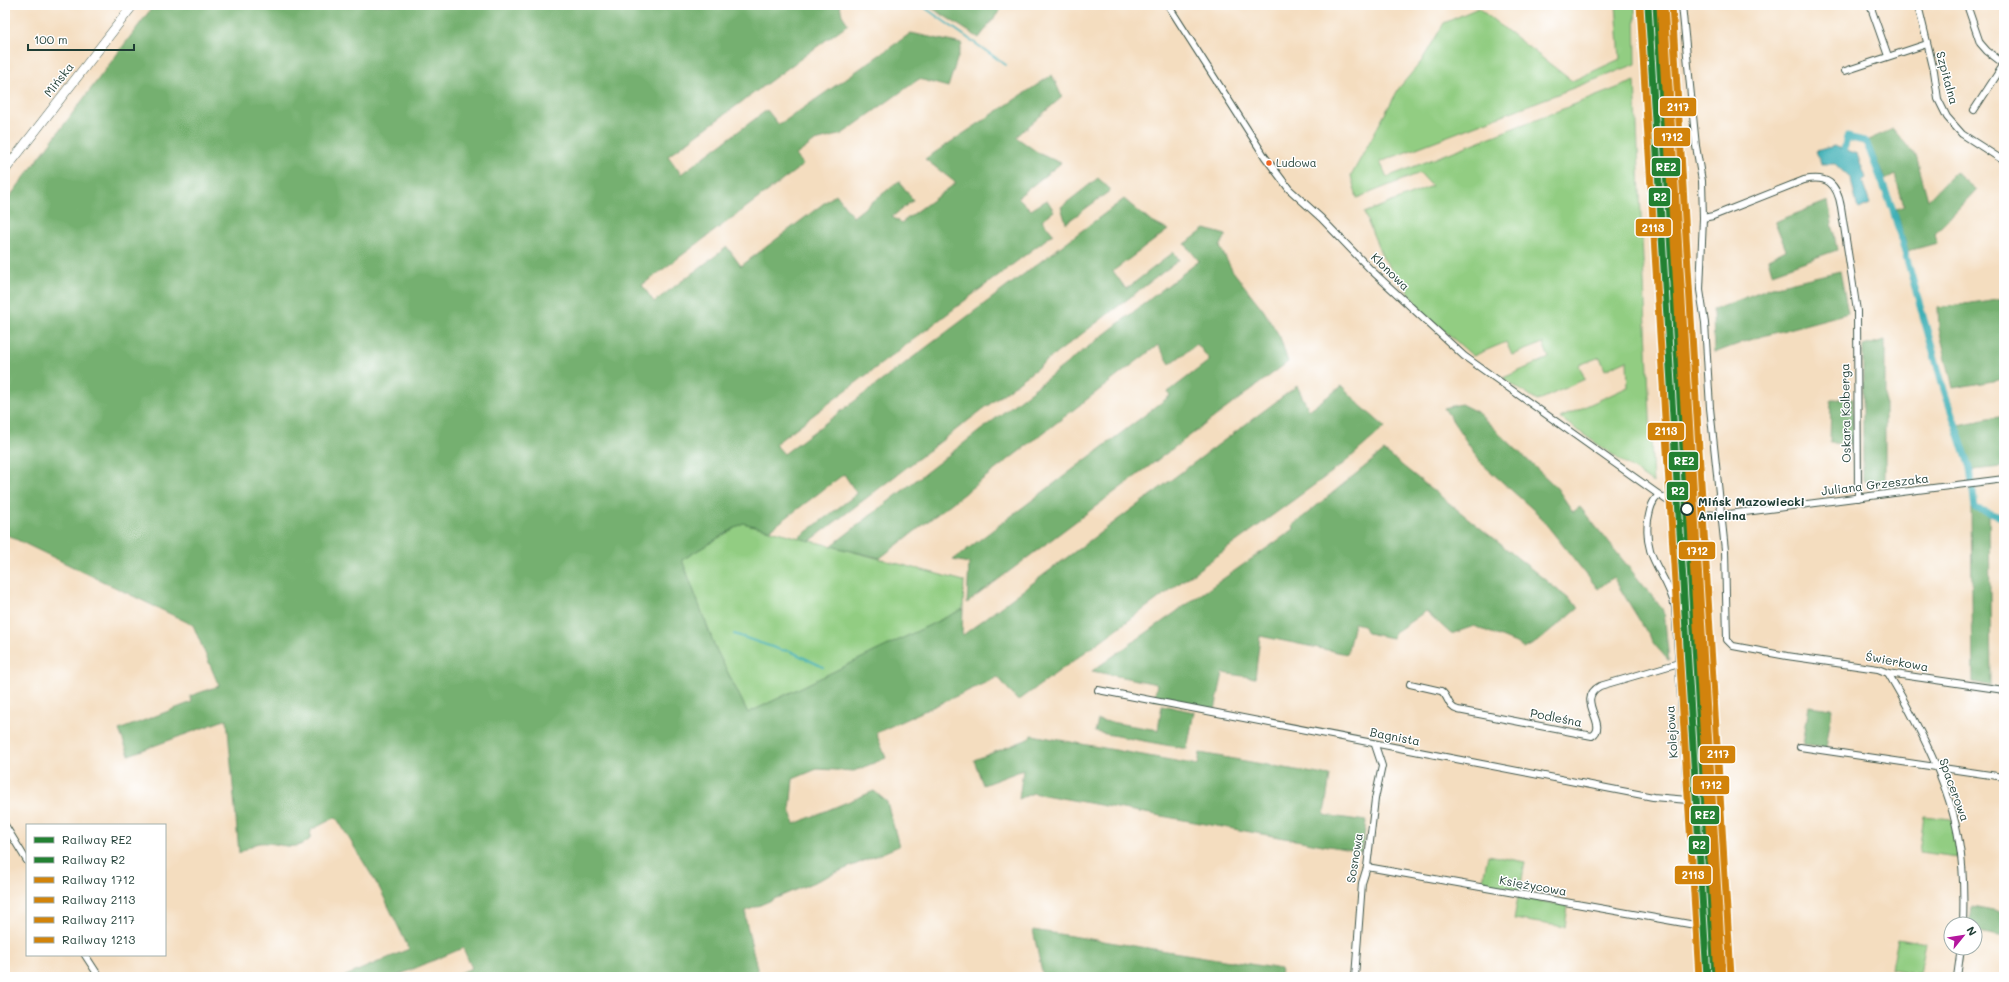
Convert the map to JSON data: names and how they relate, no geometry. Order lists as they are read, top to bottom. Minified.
{"streets":{"main road":["Mińska"],"street":["Szpitalna","Klonowa","Oskara Kolberga","Juliana Grzeszaka","Świerkowa","Podleśna","Kolejowa","Bagnista","Spacerowa","Sosnowa","Księżycowa"]},"crossings":[["Klonowa","Juliana Grzeszaka"],["Klonowa","Kolejowa"],["Oskara Kolberga","Juliana Grzeszaka"],["Oskara Kolberga","Świerkowa"],["Juliana Grzeszaka","Świerkowa"],["Juliana Grzeszaka","Kolejowa"],["Świerkowa","Spacerowa"],["Podleśna","Kolejowa"],["Kolejowa","Bagnista"],["Kolejowa","Księżycowa"],["Bagnista","Sosnowa"],["Sosnowa","Księżycowa"]],"places":["Ludowa","Mińsk Mazowiecki Anielina"],"lines":["rail line RE2","rail line R2","rail line 1712","rail line 2117","rail line 1213","rail line 2113"],"legend":["Railway RE2","Railway R2","Railway 1712","Railway 2113","Railway 2117","Railway 1213"],"scale_bar":"100 m","north":"top right"}
